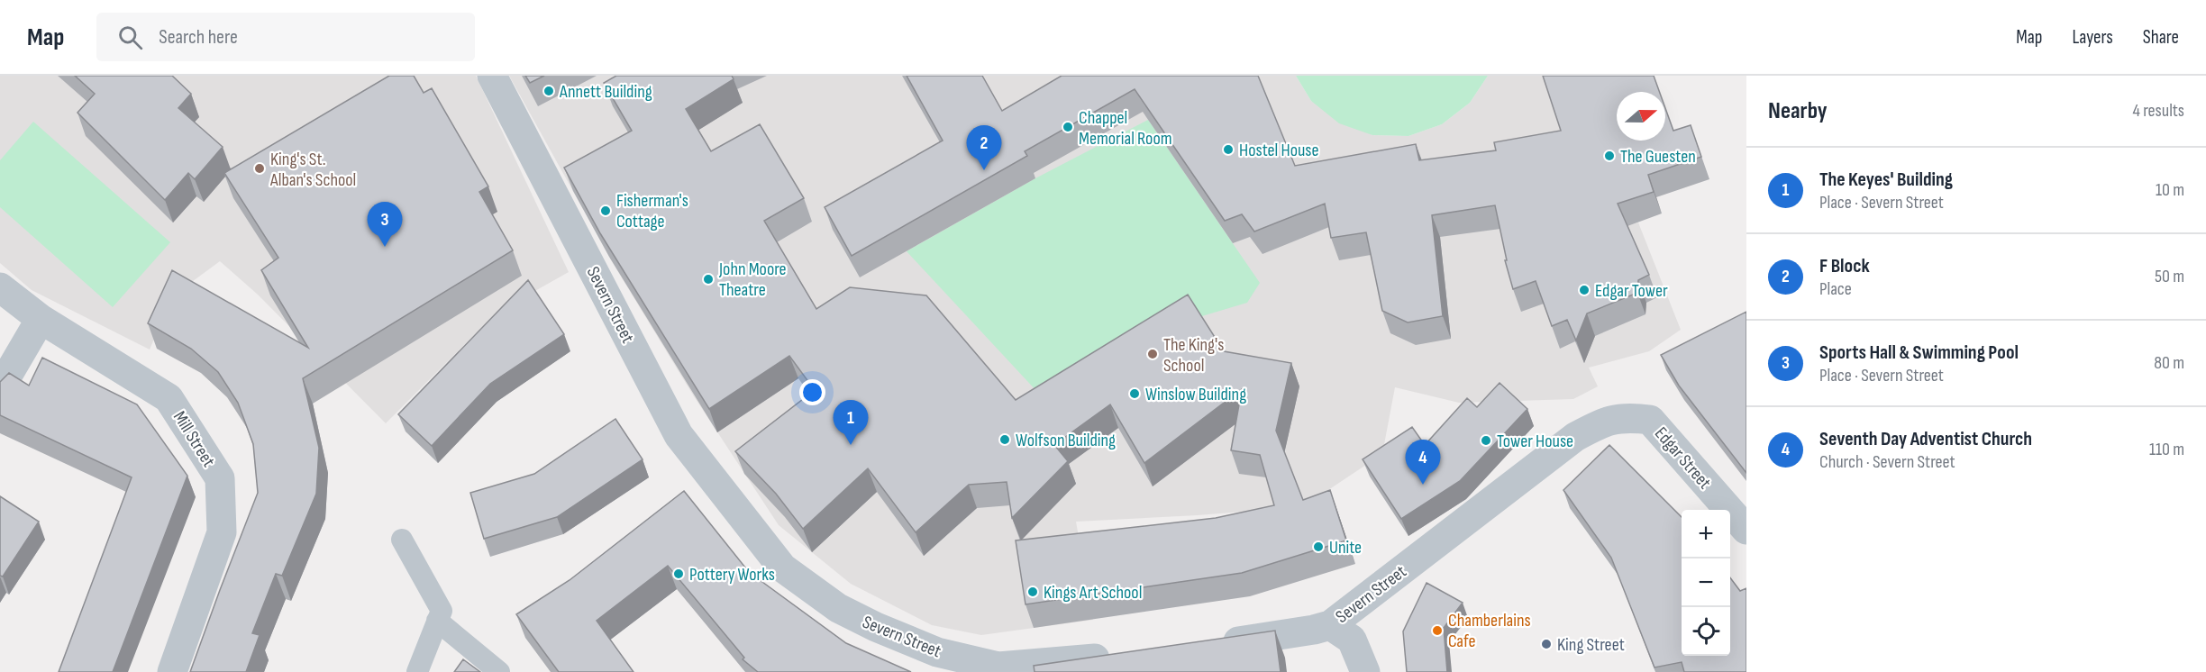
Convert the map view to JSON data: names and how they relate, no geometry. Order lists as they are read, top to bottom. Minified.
{"streets":{"street":["Severn Street","Mill Street","Edgar Street"]},"crossings":[["Severn Street","Edgar Street"]],"places":["Annett Building","Chappel Memorial Room","Hostel House","The Guesten","King's St. Alban's School","Fisherman's Cottage","John Moore Theatre","Edgar Tower","The King's School","Winslow Building","Wolfson Building","Tower House","Unite","Pottery Works","Kings Art School","Chamberlains Cafe","King Street"],"north":"right","page":{"header":"Map","search":"Search here","nav":["Map","Layers","Share"],"heading":["Nearby","4 results"],"pins":["2","3","1","4"],"list":[{"mark":"1","name":"The Keyes' Building","note":"Place · Severn Street","value":"10 m"},{"mark":"2","name":"F Block","note":"Place","value":"50 m"},{"mark":"3","name":"Sports Hall & Swimming Pool","note":"Place · Severn Street","value":"80 m"},{"mark":"4","name":"Seventh Day Adventist Church","note":"Church · Severn Street","value":"110 m"}],"map_buttons":["+","−"]}}
